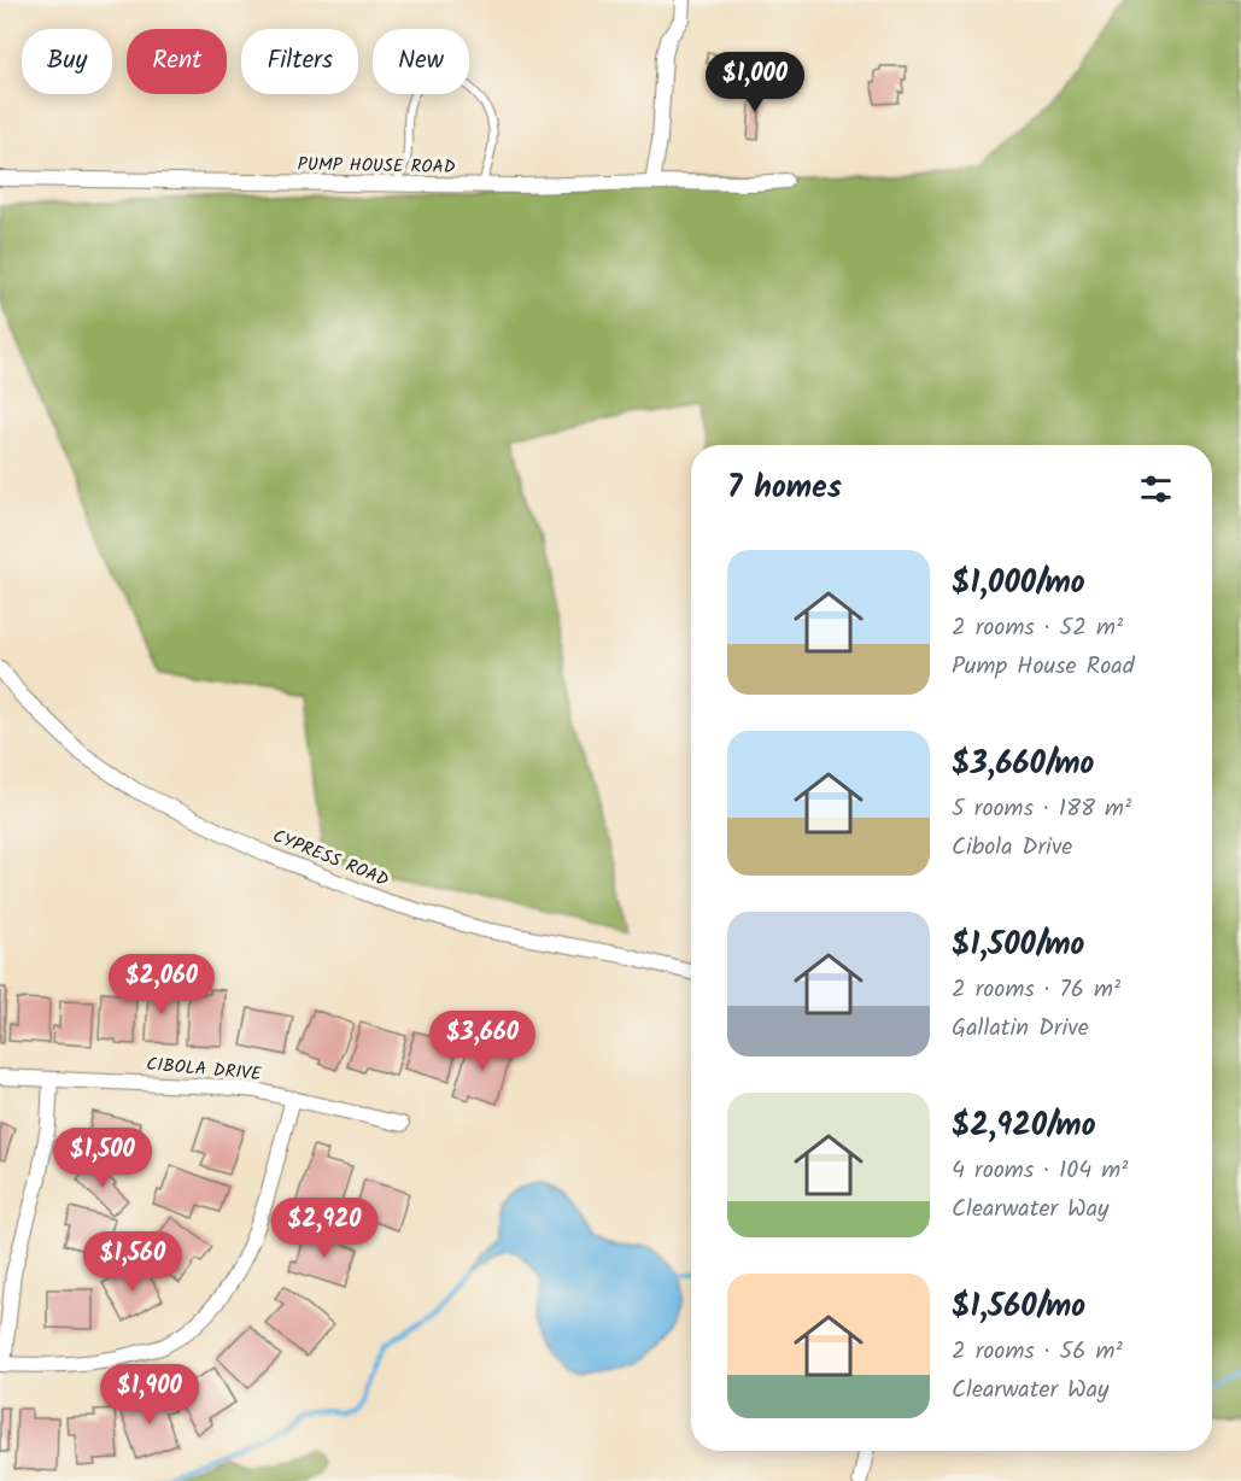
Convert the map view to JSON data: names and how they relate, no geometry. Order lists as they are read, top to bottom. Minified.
{"streets":{"street":["PUMP HOUSE ROAD","CYPRESS ROAD","CIBOLA DRIVE"]},"page":{"chip":["Buy","Rent","Filters","New"],"price":["$1,000","$2,060","$3,660","$1,500","$2,920","$1,560","$1,900"],"heading":"7 homes","list":[{"name":"$1,000/mo","note":"2 rooms · 52 m² · Pump House Road"},{"name":"$3,660/mo","note":"5 rooms · 188 m² · Cibola Drive"},{"name":"$1,500/mo","note":"2 rooms · 76 m² · Gallatin Drive"},{"name":"$2,920/mo","note":"4 rooms · 104 m² · Clearwater Way"},{"name":"$1,560/mo","note":"2 rooms · 56 m² · Clearwater Way"}]}}
